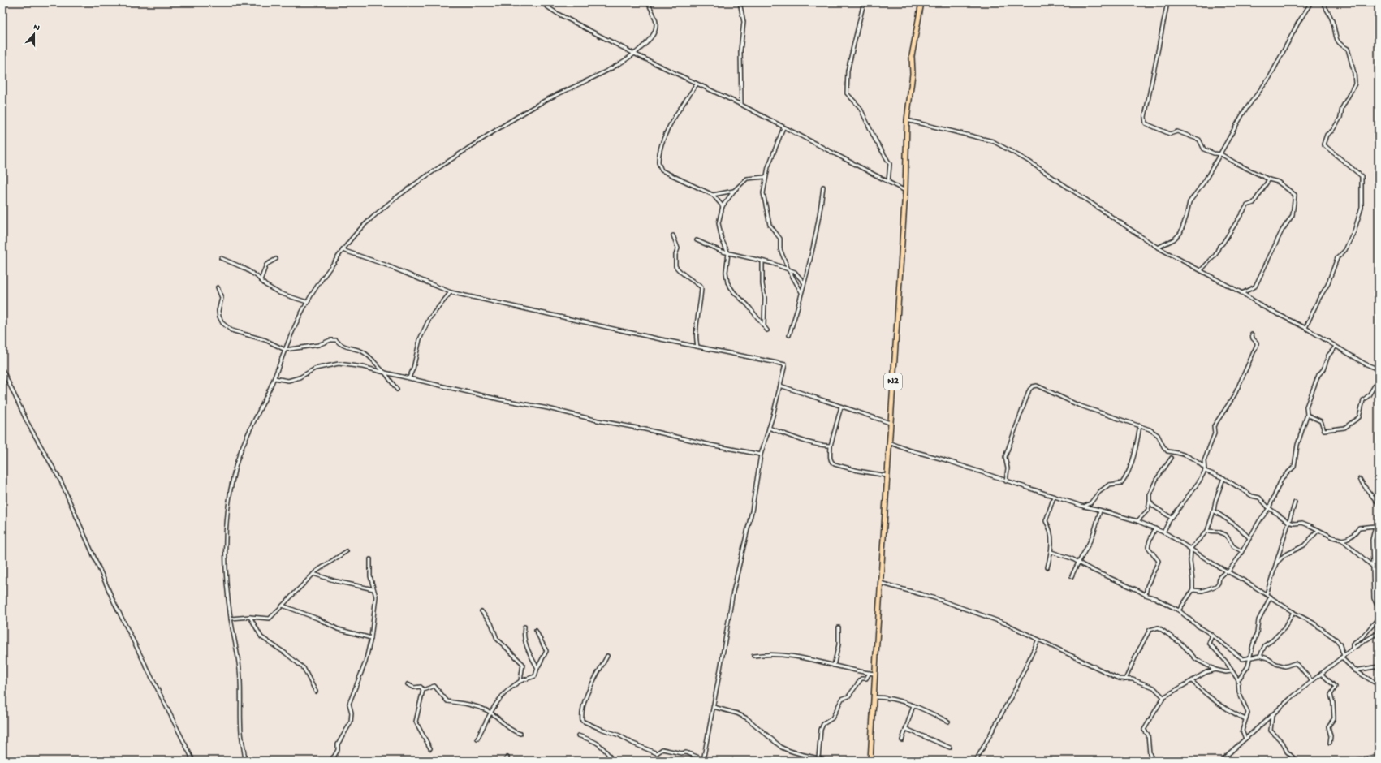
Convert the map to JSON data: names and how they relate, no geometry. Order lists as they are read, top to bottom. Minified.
{"streets":{"highway":["N2"]},"north":"top"}
